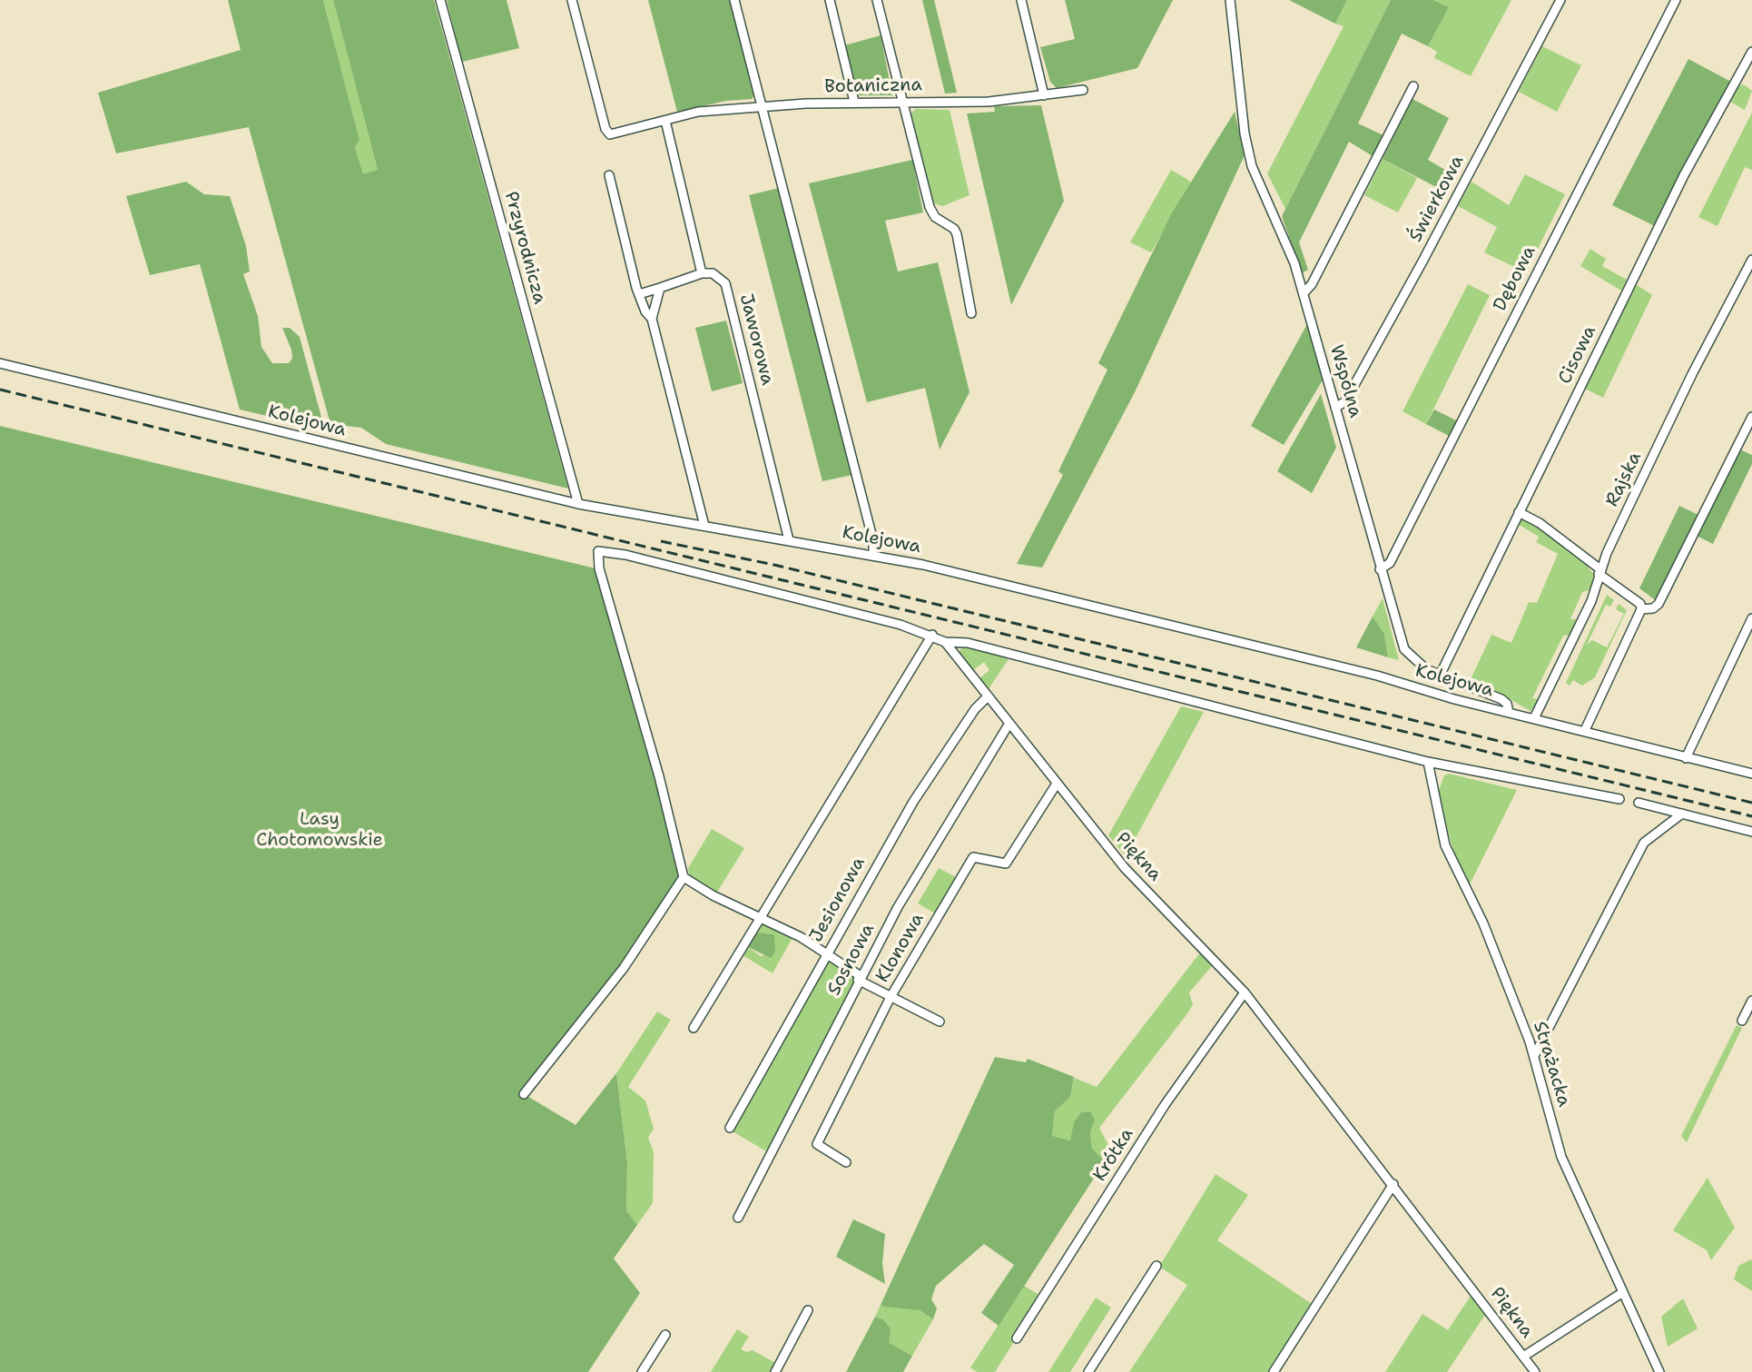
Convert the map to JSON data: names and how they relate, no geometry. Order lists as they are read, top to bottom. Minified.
{"streets":{"street":["Botaniczna","Świerkowa","Przyrodnicza","Dębowa","Jaworowa","Cisowa","Wspólna","Kolejowa","Rajska","Piękna","Jesionowa","Klonowa","Sosnowa","Strażacka","Krótka"]},"crossings":[["Świerkowa","Wspólna"],["Przyrodnicza","Kolejowa"],["Dębowa","Wspólna"],["Jaworowa","Kolejowa"],["Cisowa","Wspólna"],["Wspólna","Kolejowa"],["Kolejowa","Rajska"],["Piękna","Jesionowa"],["Piękna","Klonowa"],["Piękna","Sosnowa"],["Piękna","Krótka"]],"parks":["Lasy Chotomowskie"]}
